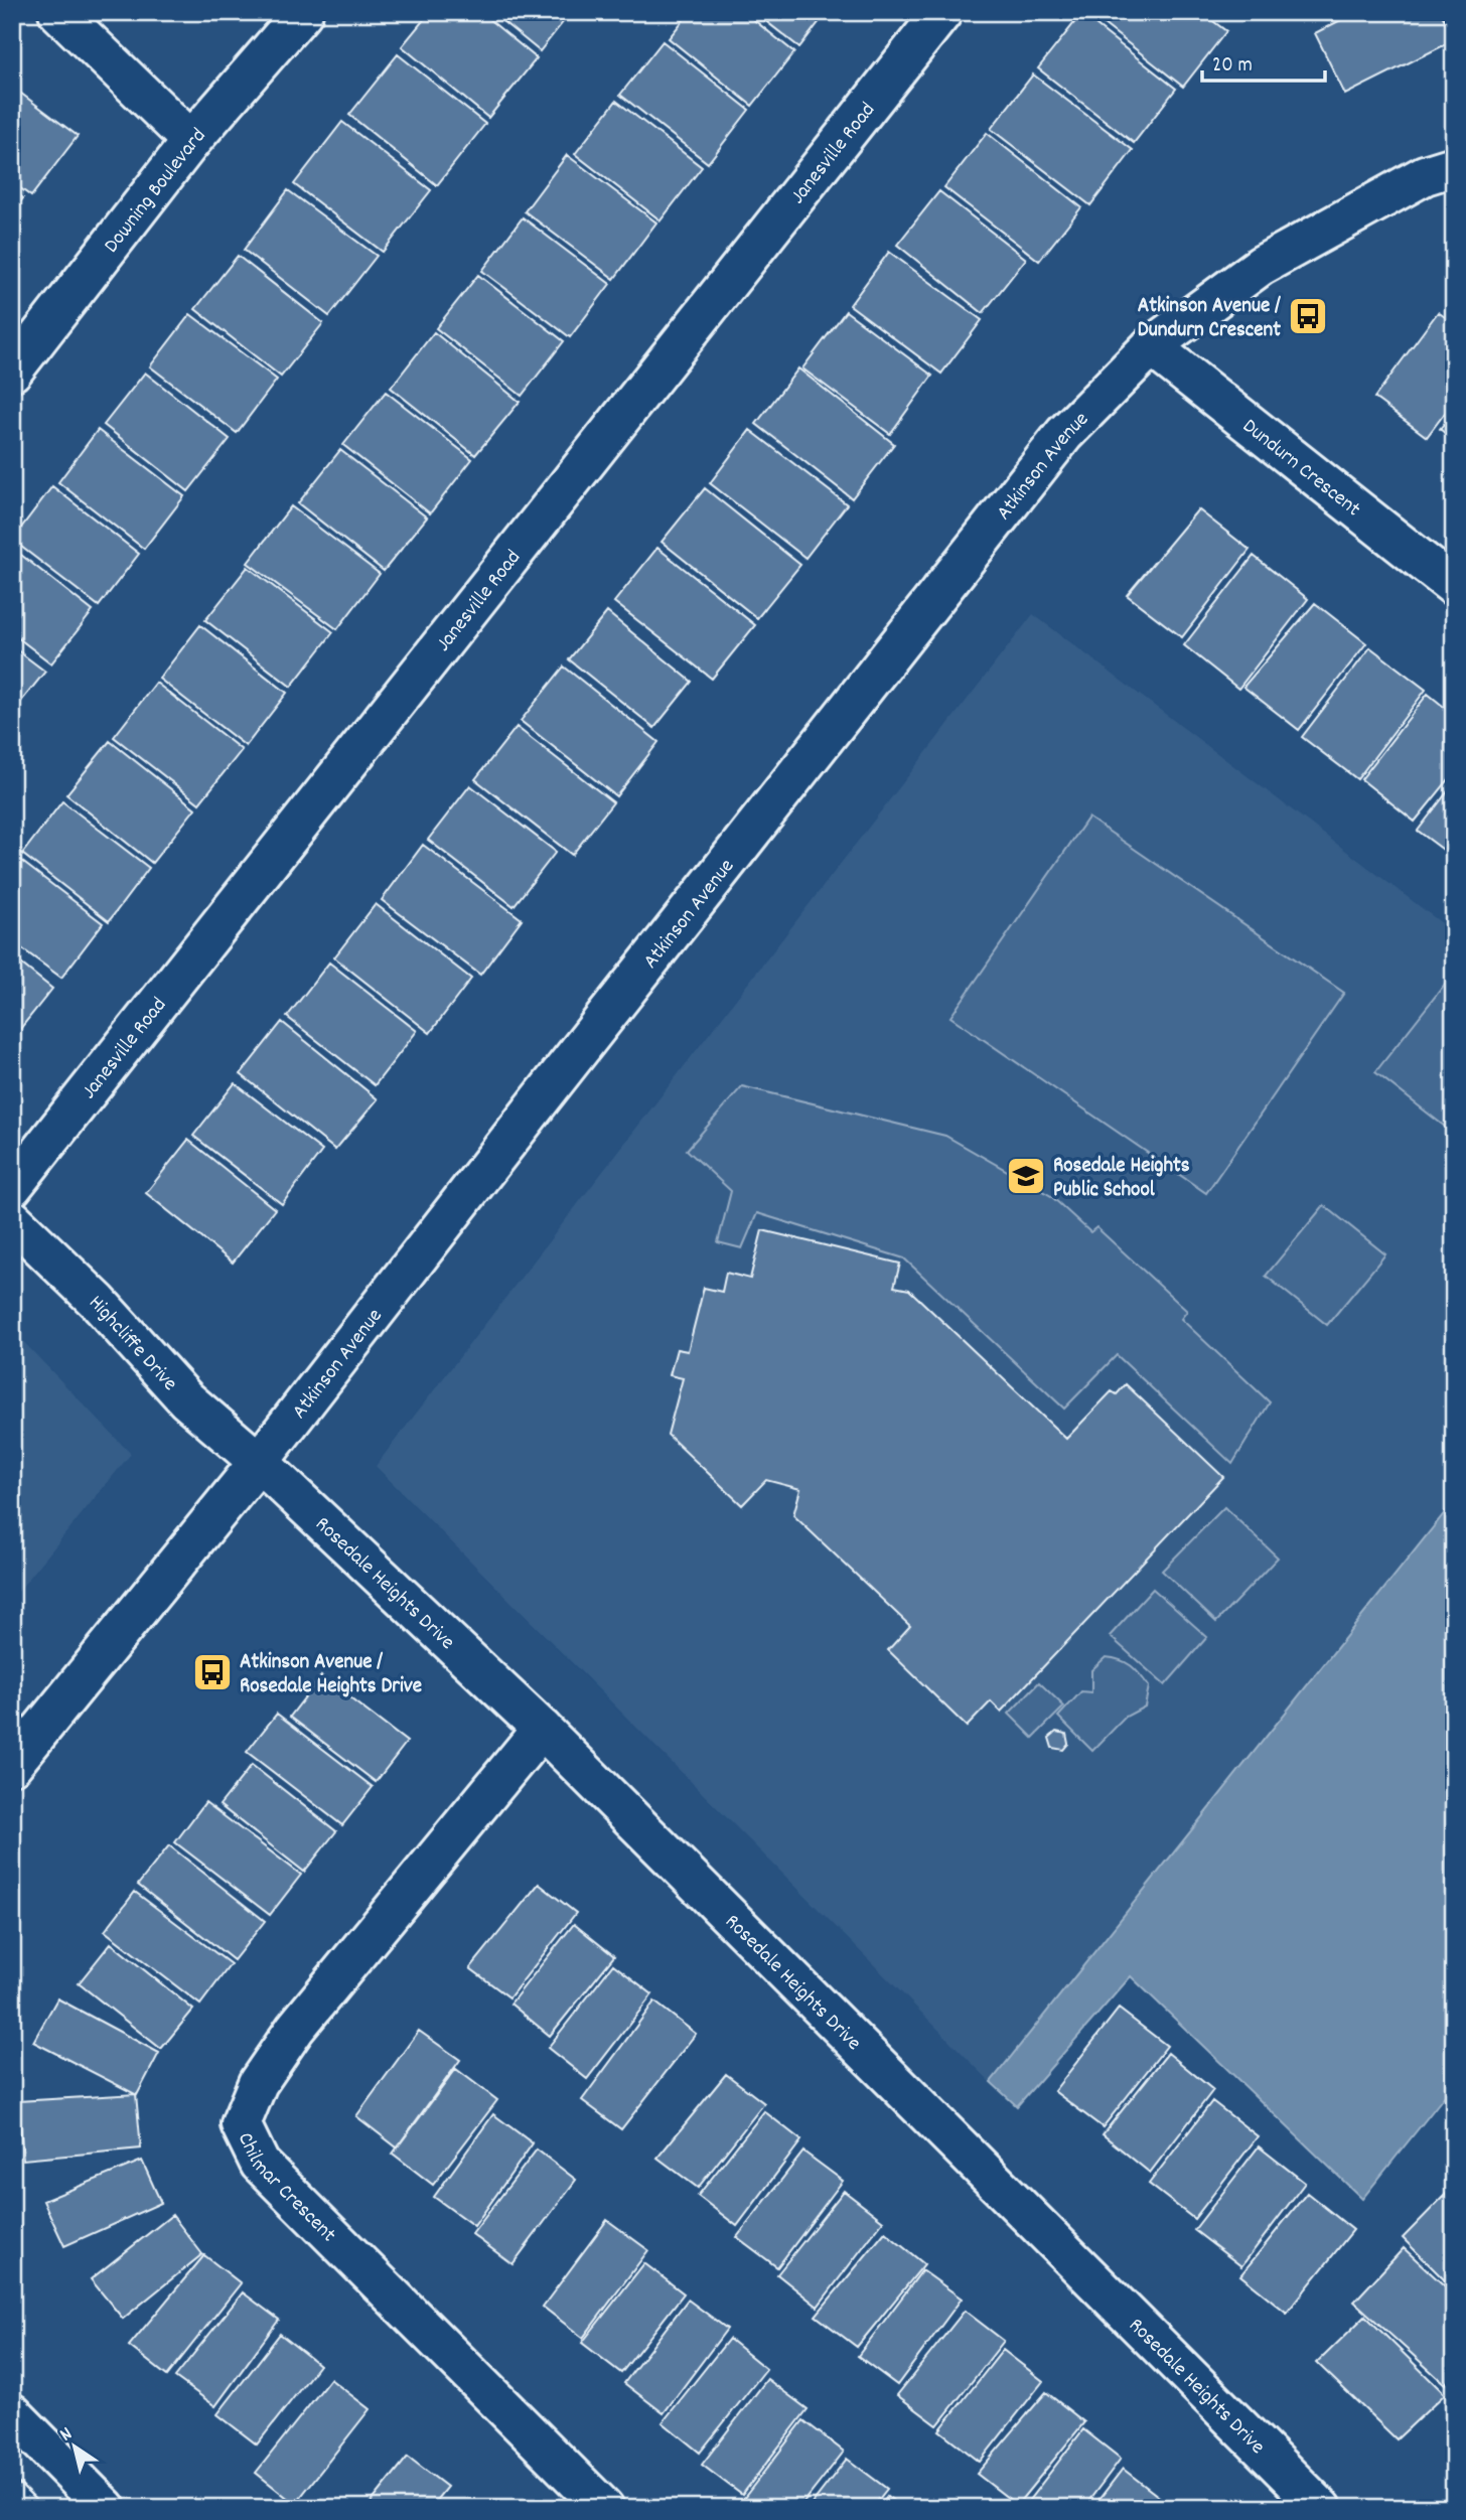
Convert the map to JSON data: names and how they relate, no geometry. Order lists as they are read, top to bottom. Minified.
{"streets":{"street":["Janesville Road","Downing Boulevard","Atkinson Avenue","Dundurn Crescent","Highcliffe Drive","Rosedale Heights Drive","Chilmar Crescent"]},"crossings":[["Atkinson Avenue","Dundurn Crescent"],["Atkinson Avenue","Highcliffe Drive"],["Atkinson Avenue","Rosedale Heights Drive"],["Highcliffe Drive","Rosedale Heights Drive"],["Rosedale Heights Drive","Chilmar Crescent"]],"places":{"bus stop":["Atkinson Avenue / Dundurn Crescent","Atkinson Avenue / Rosedale Heights Drive"],"school or university":["Rosedale Heights Public School"]},"scale_bar":"20 m","north":"top left"}
